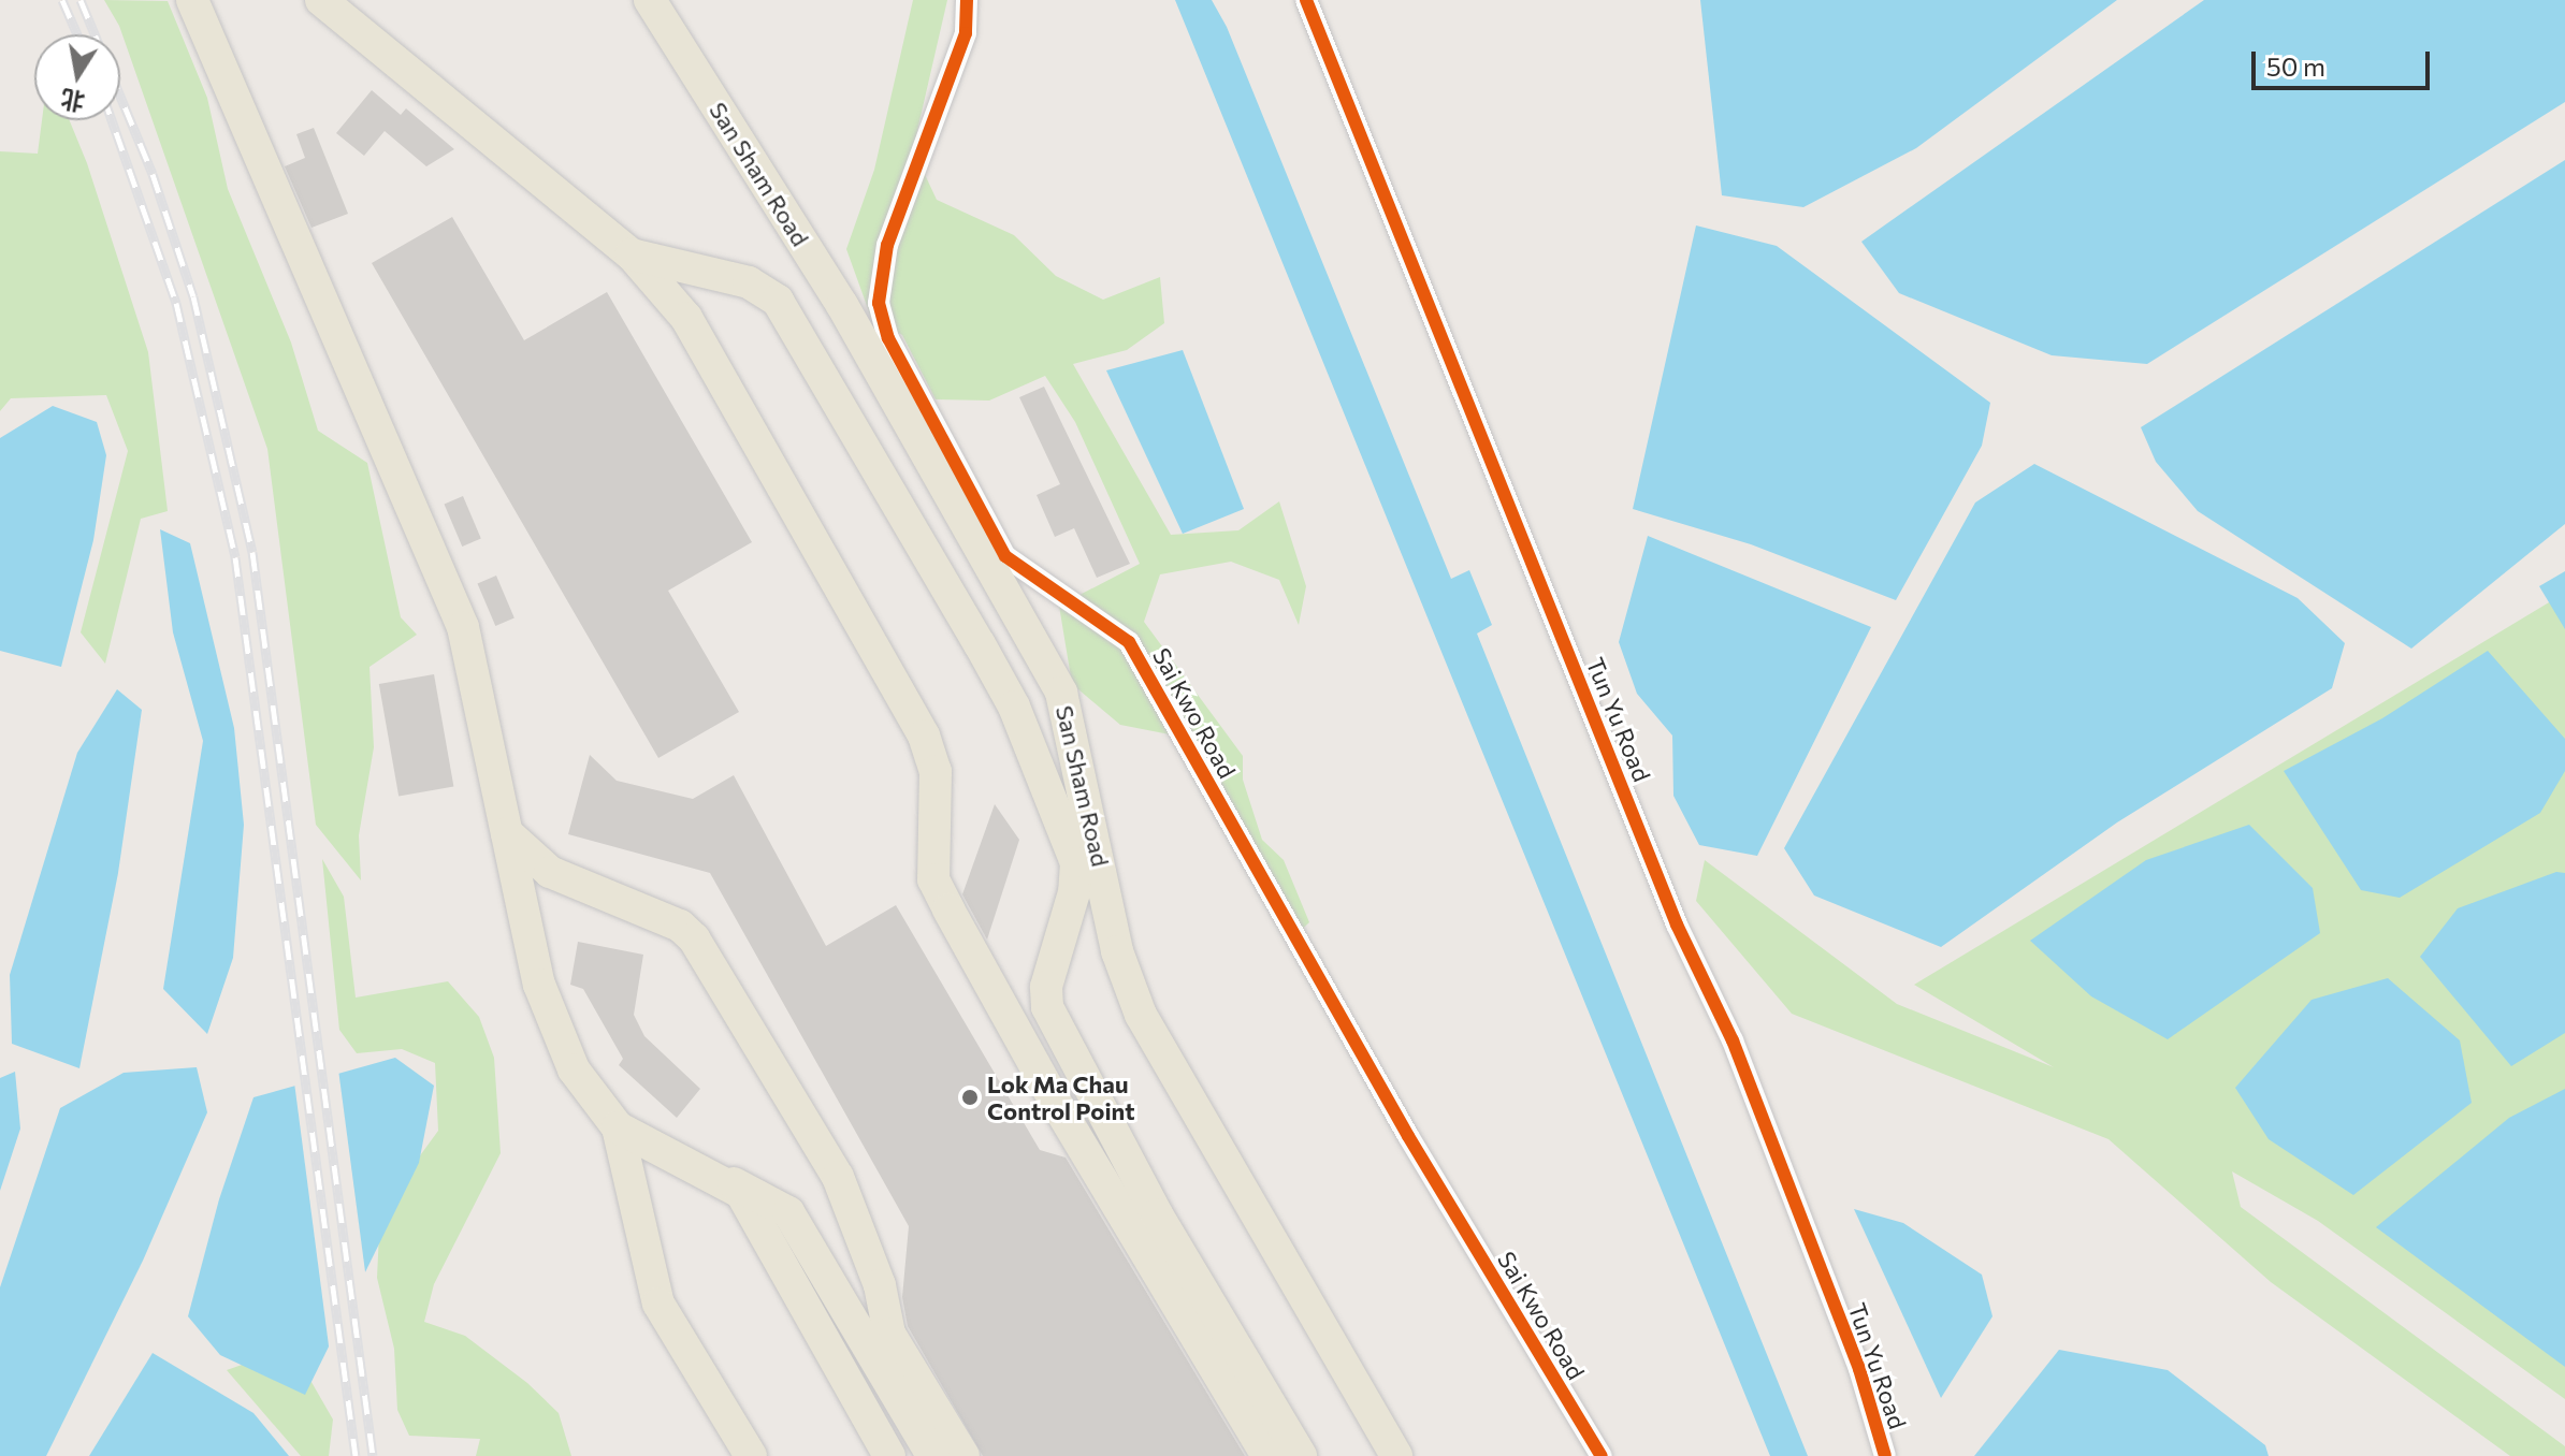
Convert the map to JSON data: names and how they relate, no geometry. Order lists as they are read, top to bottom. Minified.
{"streets":{"main road":["San Sham Road"],"street":["Sai Kwo Road","Tun Yu Road"]},"places":["Lok Ma Chau Control Point"],"scale_bar":"50 m","north":"bottom"}
